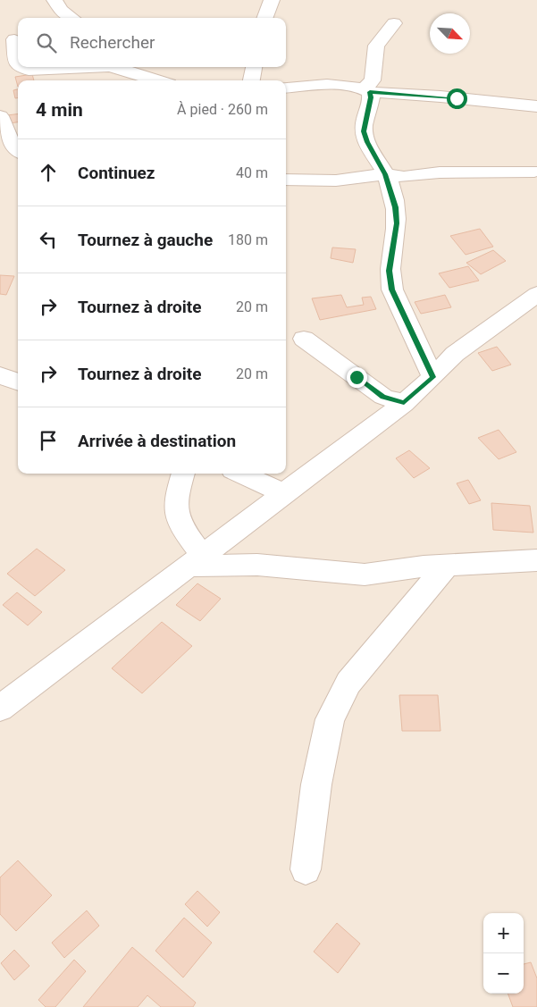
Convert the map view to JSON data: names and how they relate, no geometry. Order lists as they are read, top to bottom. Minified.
{"north":"bottom right","page":{"search":"Rechercher","heading":["4 min","À pied · 260 m"],"list":[["Continuez","40 m"],["Tournez à gauche","180 m"],["Tournez à droite","20 m"],["Tournez à droite","20 m"],"Arrivée à destination"],"map_buttons":["+","−"]}}
